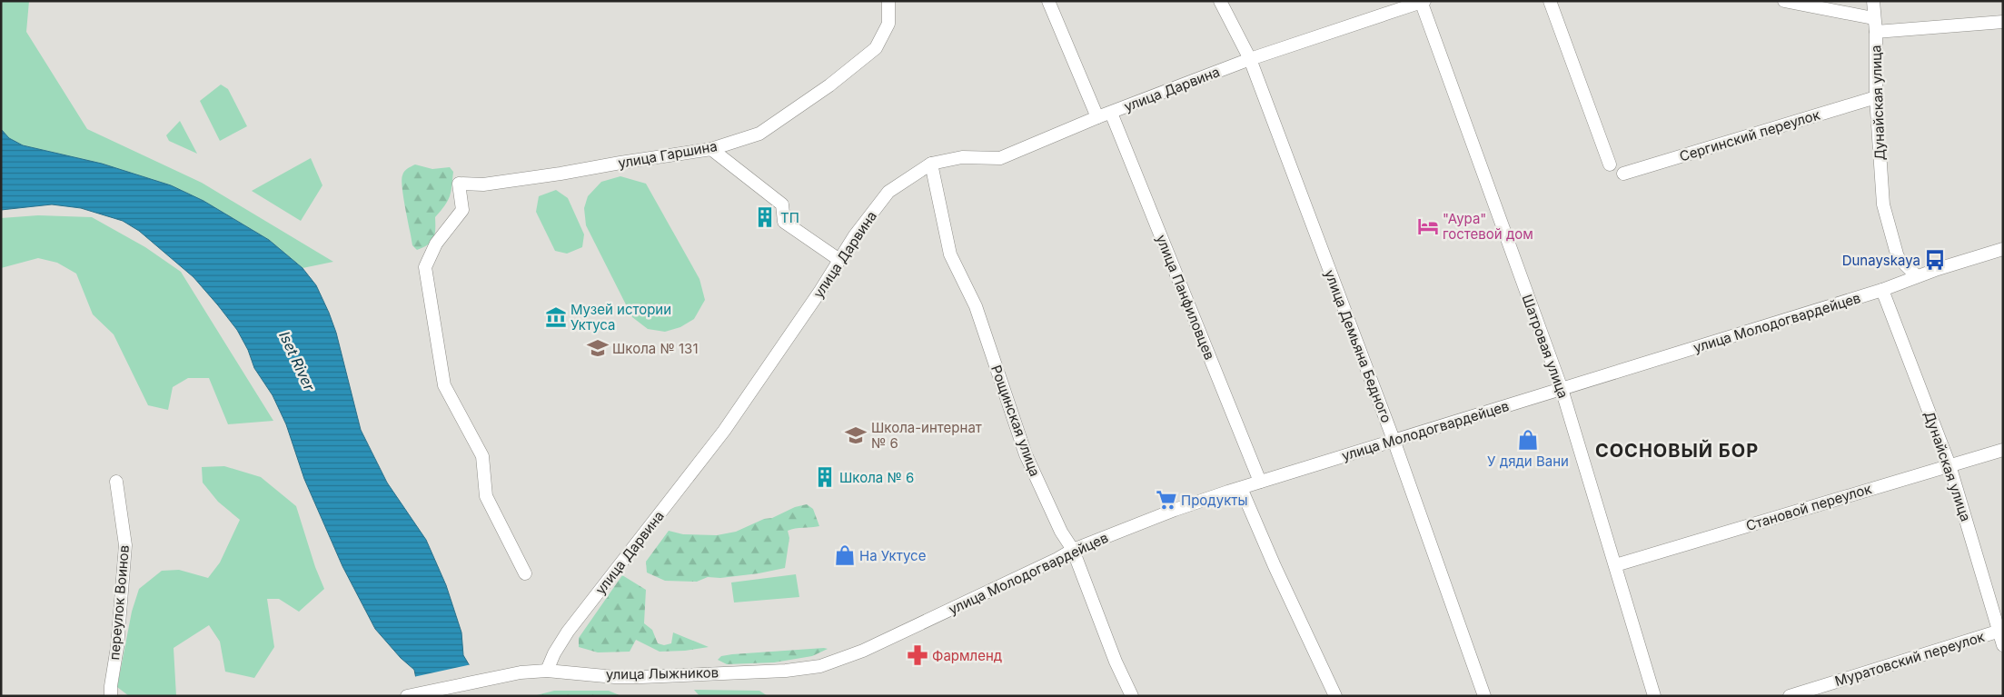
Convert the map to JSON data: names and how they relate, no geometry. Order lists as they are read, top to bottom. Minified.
{"streets":{"street":["улица Дарвина","Дунайская улица","Сергинский переулок","улица Гаршина","улица Панфиловцев","улица Молодогвардейцев","улица Демьяна Бедного","Шатровая улица","Рощинская улица","Становой переулок","переулок Воинов","Муратовский переулок","улица Лыжников"]},"crossings":[["улица Дарвина","улица Панфиловцев"],["улица Дарвина","улица Демьяна Бедного"],["улица Дарвина","Шатровая улица"],["улица Дарвина","Рощинская улица"],["улица Дарвина","улица Лыжников"],["Дунайская улица","Сергинский переулок"],["Дунайская улица","улица Молодогвардейцев"],["Дунайская улица","Становой переулок"],["Дунайская улица","Муратовский переулок"],["улица Панфиловцев","улица Молодогвардейцев"],["улица Молодогвардейцев","улица Демьяна Бедного"],["улица Молодогвардейцев","Шатровая улица"],["улица Молодогвардейцев","Рощинская улица"],["улица Молодогвардейцев","улица Лыжников"],["Шатровая улица","Становой переулок"]],"districts":["СОСНОВЫЙ БОР"],"water":["Iset River"],"places":{"building":["ТП","Школа № 6"],"hotel":["\"Аура\" гостевой дом"],"bus stop":["Dunayskaya"],"museum":["Музей истории Уктуса"],"school or university":["Школа № 131","Школа-интернат № 6"],"shop":["У дяди Вани","На Уктусе"],"supermarket":["Продукты"],"pharmacy":["Фармленд"]}}
